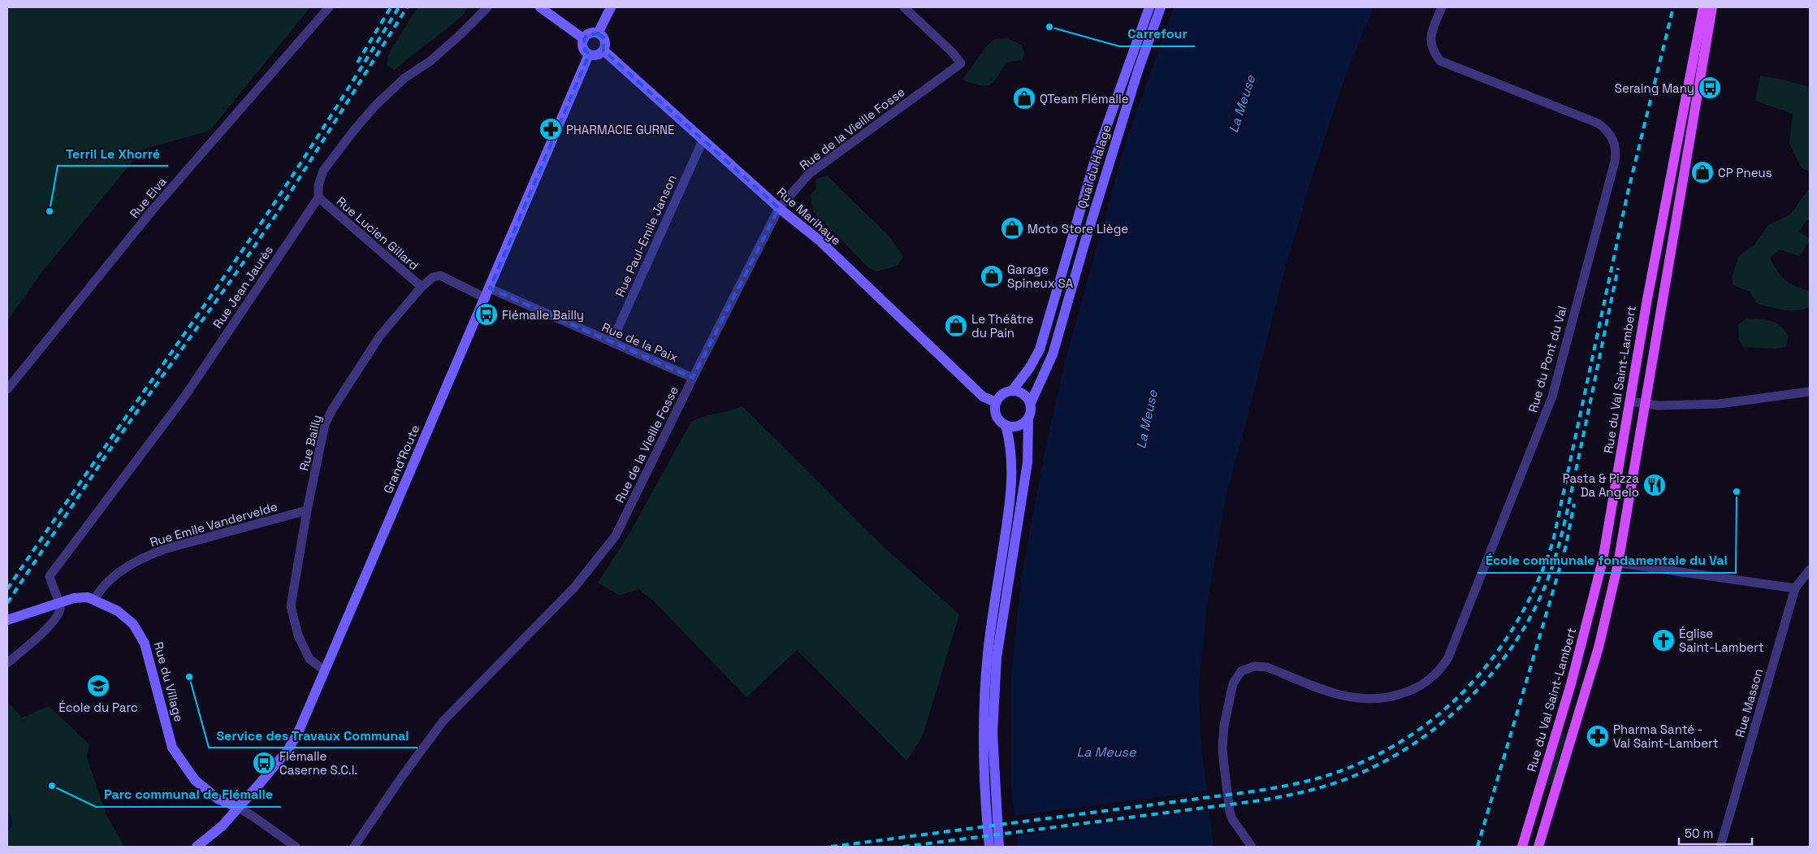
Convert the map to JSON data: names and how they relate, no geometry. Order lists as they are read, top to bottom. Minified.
{"streets":{"main road":["Rue du Val Saint-Lambert"],"street":["Rue de la Vieille Fosse","Quai du Halage","Rue Elva","Rue Marihaye","Rue Lucien Gillard","Rue Paul-Emile Janson","Rue Jean Jaurès","Rue de la Paix","Rue du Pont du Val","Rue Bailly","Grand'Route","Rue Emile Vandervelde","Rue du Village","Rue Masson"]},"crossings":[["Rue de la Vieille Fosse","Rue Marihaye"],["Rue de la Vieille Fosse","Rue de la Paix"],["Quai du Halage","Rue Marihaye"],["Rue Marihaye","Rue Paul-Emile Janson"],["Rue Marihaye","Grand'Route"],["Rue Lucien Gillard","Rue Jean Jaurès"],["Rue Lucien Gillard","Rue Bailly"],["Rue Paul-Emile Janson","Rue de la Paix"],["Rue Jean Jaurès","Rue du Village"],["Rue de la Paix","Rue Bailly"],["Rue de la Paix","Grand'Route"],["Rue Bailly","Grand'Route"],["Rue Bailly","Rue Emile Vandervelde"],["Grand'Route","Rue du Village"],["Rue Emile Vandervelde","Rue du Village"]],"water":["La Meuse"],"places":{"other":["Carrefour","Terril Le Xhorré","École communale fondamentale du Val","Service des Travaux Communal","Parc communal de Flémalle"],"bus stop":["Seraing Many","Flémalle Bailly","Flémalle Caserne S.C.I."],"shop":["QTeam Flémalle","CP Pneus","Moto Store Liège","Garage Spineux SA","Le Théâtre du Pain"],"pharmacy":["PHARMACIE GURNE","Pharma Santé - Val Saint-Lambert"],"restaurant":["Pasta & Pizza Da Angelo"],"church":["Église Saint-Lambert"],"school or university":["École du Parc"]},"scale_bar":"50 m"}
